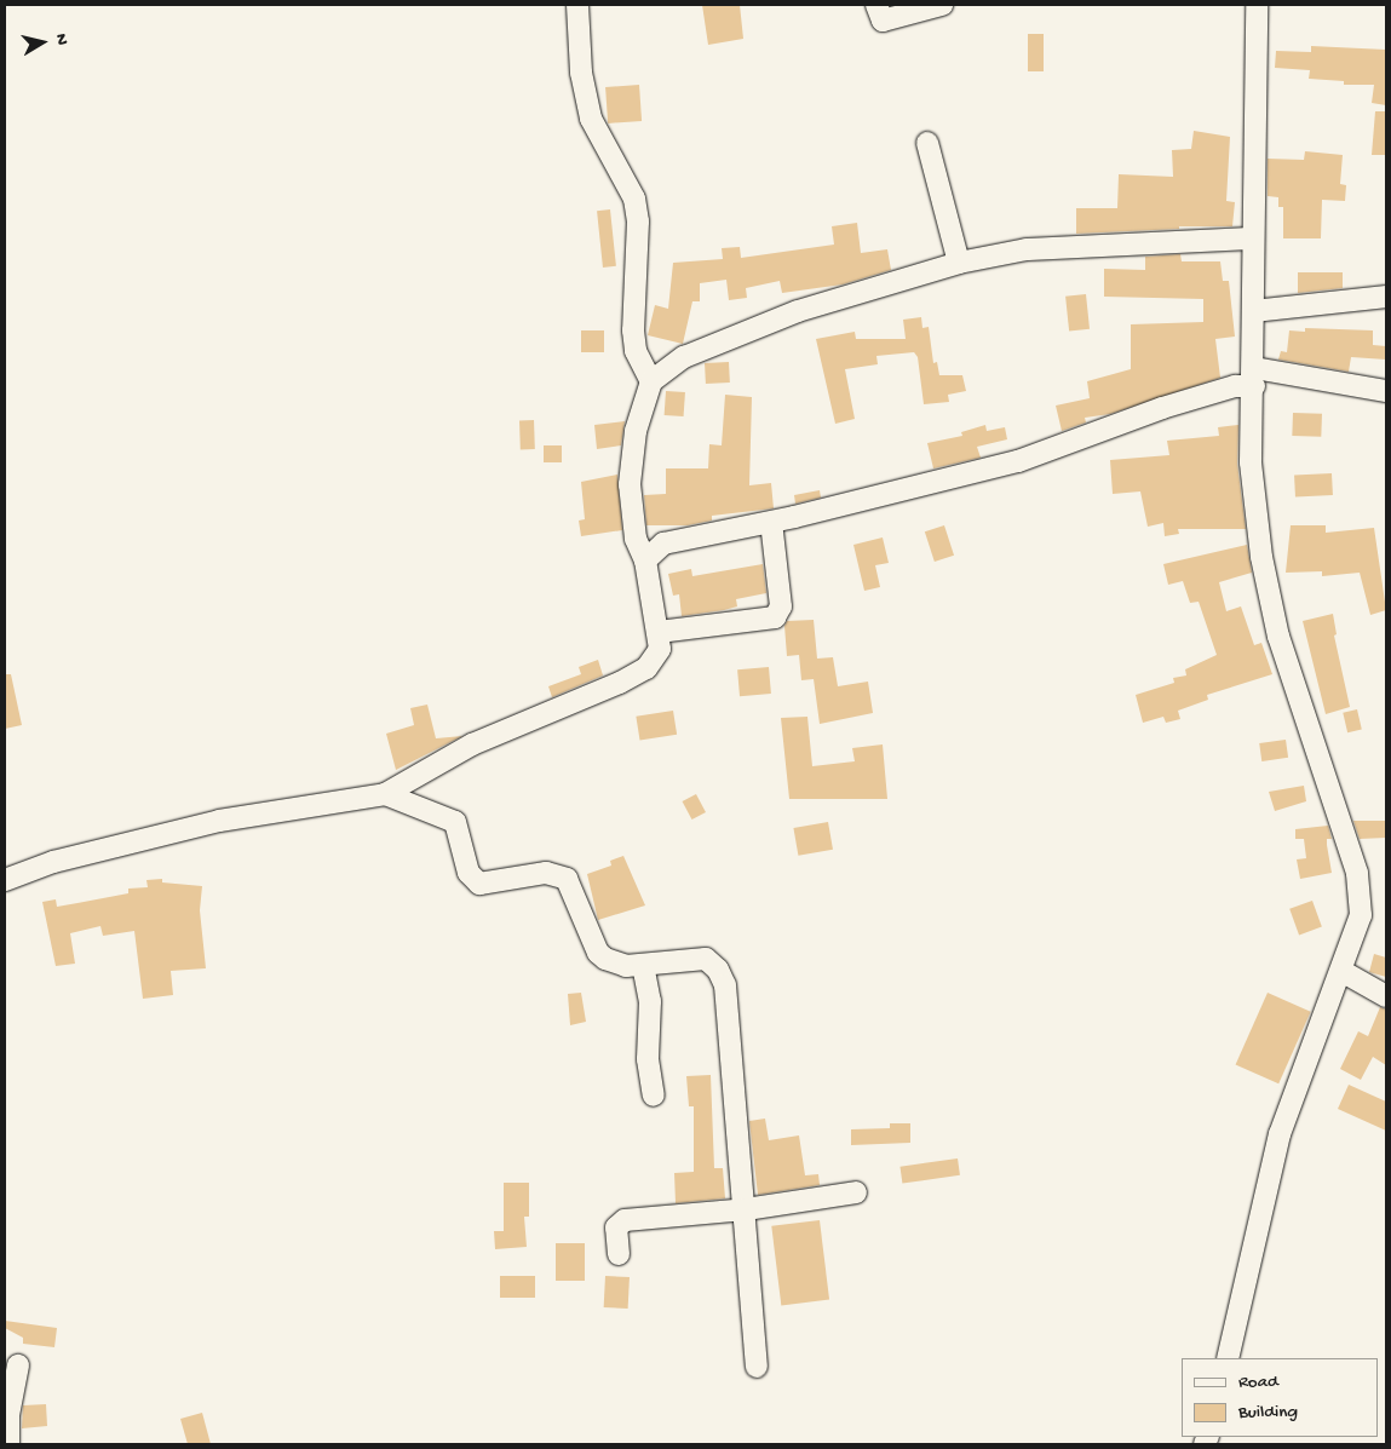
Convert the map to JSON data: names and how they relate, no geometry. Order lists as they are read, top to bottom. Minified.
{"legend":["Road","Building"],"north":"right"}
